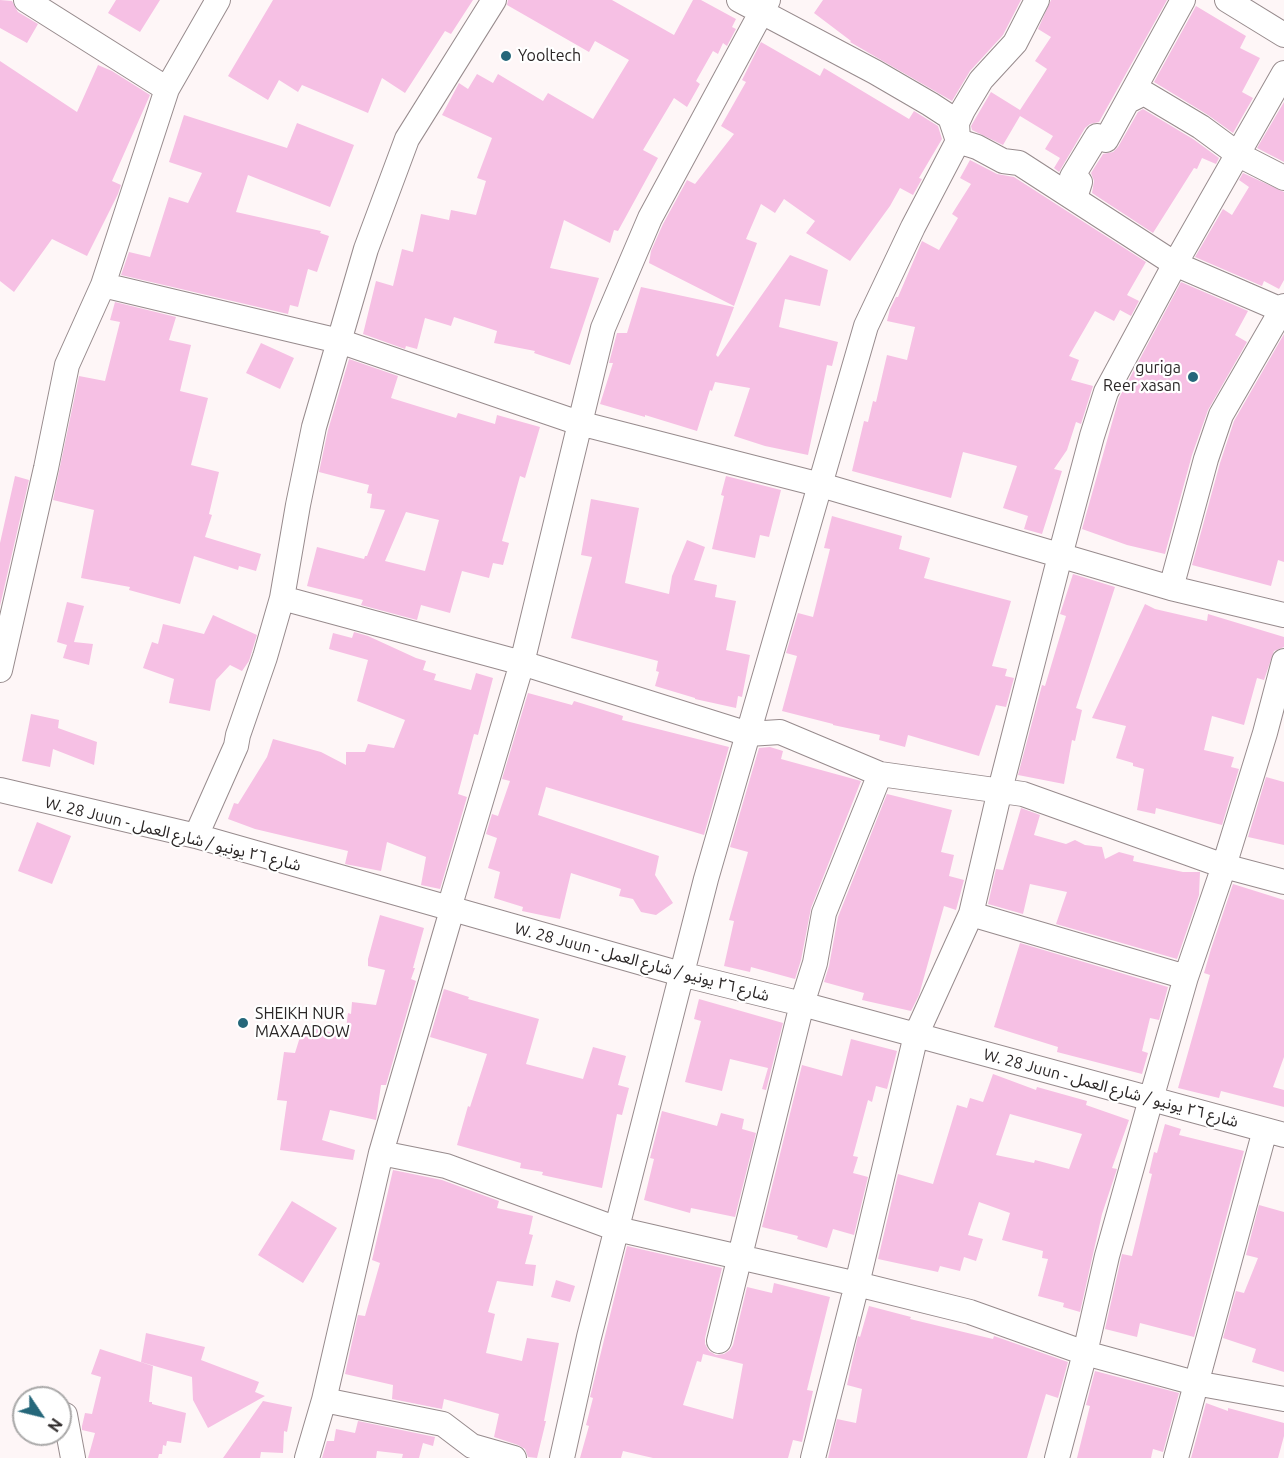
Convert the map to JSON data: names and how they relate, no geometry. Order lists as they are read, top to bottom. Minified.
{"streets":{"street":["W. 28 Juun - شارع ٢٦ يونيو / شارع العمل"]},"places":["Yooltech","guriga Reer xasan","SHEIKH NUR MAXAADOW"],"north":"bottom right"}
